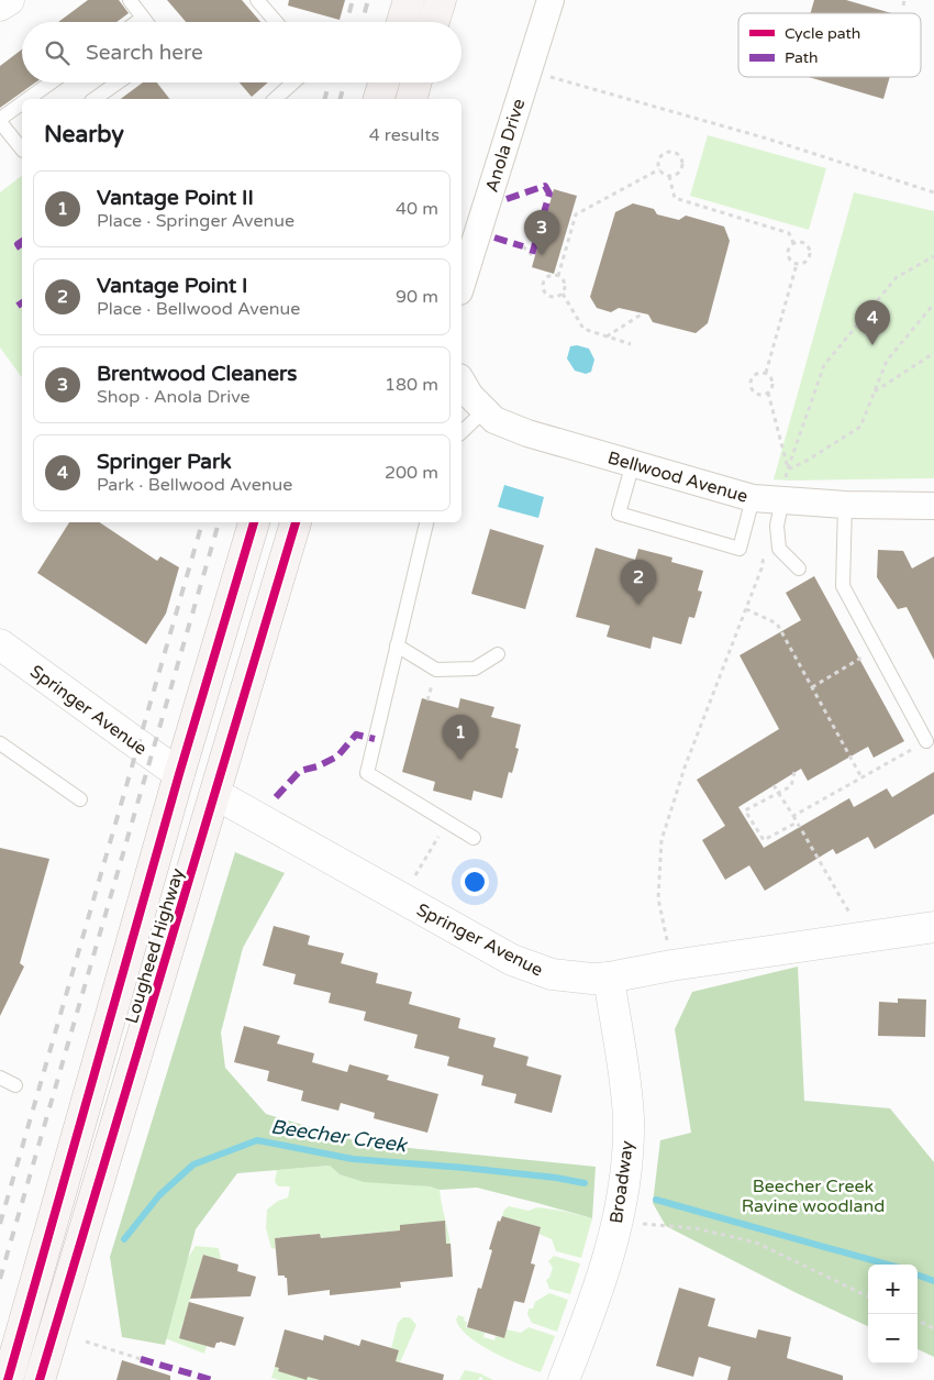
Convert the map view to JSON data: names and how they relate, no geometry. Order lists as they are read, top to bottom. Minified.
{"streets":{"main road":["Lougheed Highway"],"street":["Anola Drive","Bellwood Avenue","Springer Avenue","Broadway"]},"crossings":[["Springer Avenue","Lougheed Highway"],["Springer Avenue","Broadway"]],"water":["Beecher Creek"],"parks":["Beecher Creek Ravine woodland"],"legend":["Cycle path","Path"],"page":{"search":"Search here","heading":["Nearby","4 results"],"list":[{"mark":"1","name":"Vantage Point II","note":"Place · Springer Avenue","value":"40 m"},{"mark":"2","name":"Vantage Point I","note":"Place · Bellwood Avenue","value":"90 m"},{"mark":"3","name":"Brentwood Cleaners","note":"Shop · Anola Drive","value":"180 m"},{"mark":"4","name":"Springer Park","note":"Park · Bellwood Avenue","value":"200 m"}],"pins":["3","4","2","1"],"map_buttons":["+","−"]}}
